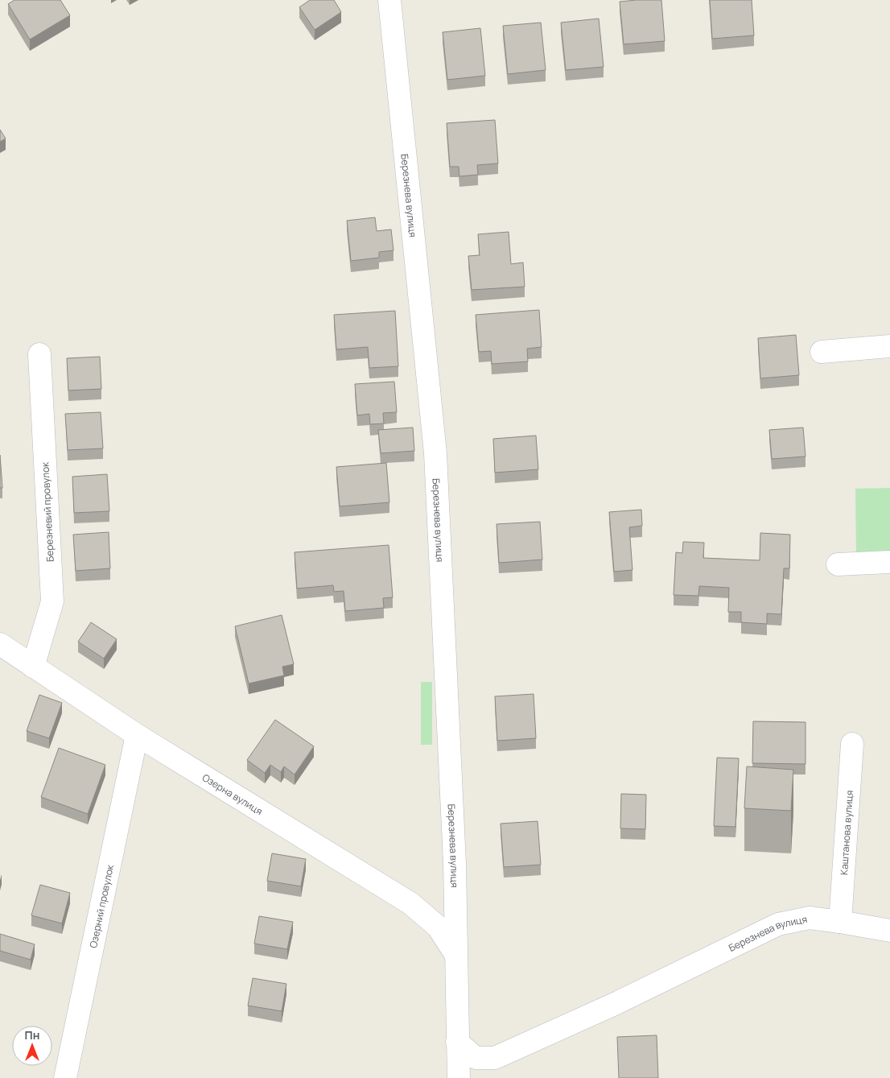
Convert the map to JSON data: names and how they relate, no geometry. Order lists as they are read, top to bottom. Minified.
{"streets":{"street":["Березнева вулиця","Березневий провулок","Озерна вулиця","Каштанова вулиця","Озерний провулок"]},"crossings":[["Березнева вулиця","Озерна вулиця"],["Березнева вулиця","Каштанова вулиця"],["Березневий провулок","Озерна вулиця"],["Озерна вулиця","Озерний провулок"]],"north":"top"}
